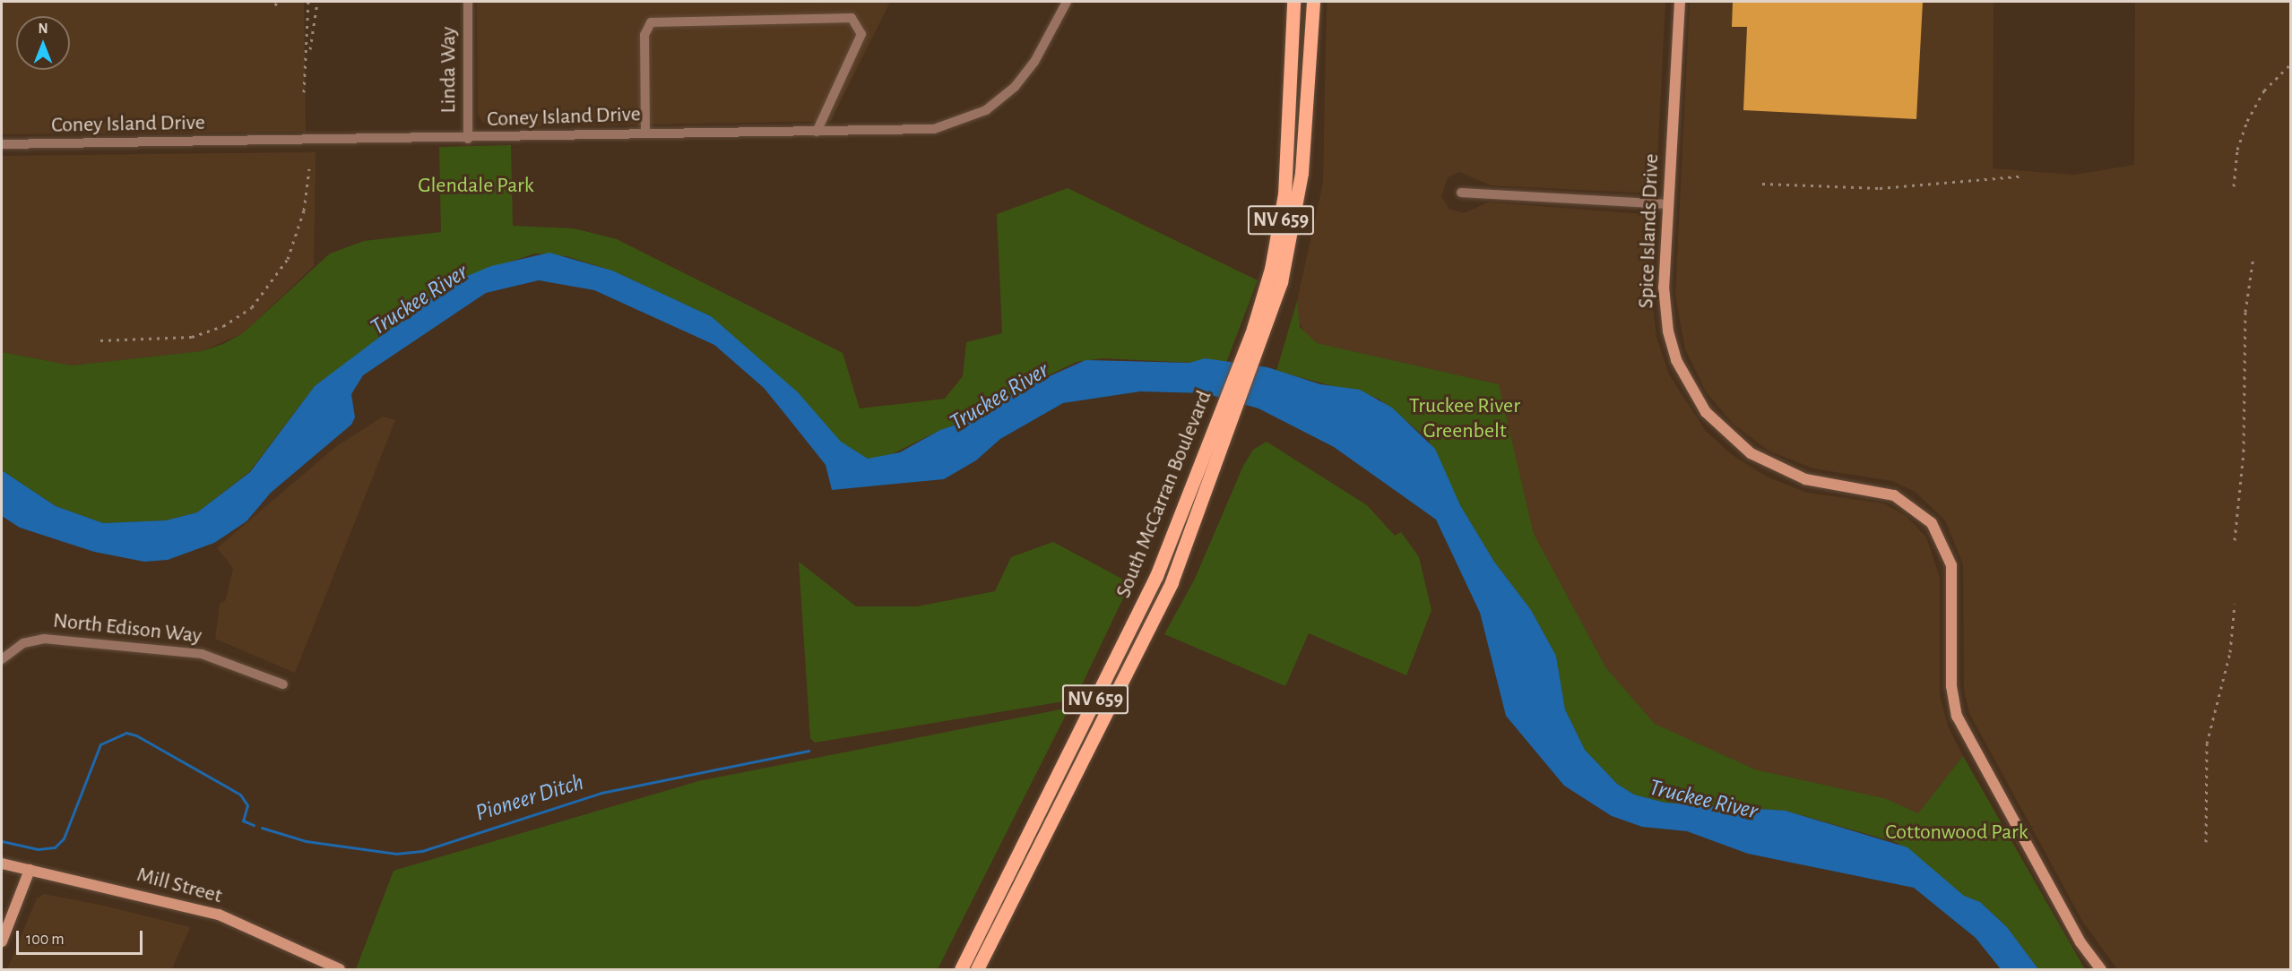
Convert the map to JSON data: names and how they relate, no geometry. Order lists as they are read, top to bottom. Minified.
{"streets":{"main road":["NV 659","South McCarran Boulevard"],"street":["Linda Way","Coney Island Drive","Spice Islands Drive","North Edison Way","Mill Street"]},"crossings":[["Linda Way","Coney Island Drive"]],"water":["Truckee River","Pioneer Ditch"],"parks":["Glendale Park","Truckee River Greenbelt","Cottonwood Park"],"scale_bar":"100 m","north":"top"}
